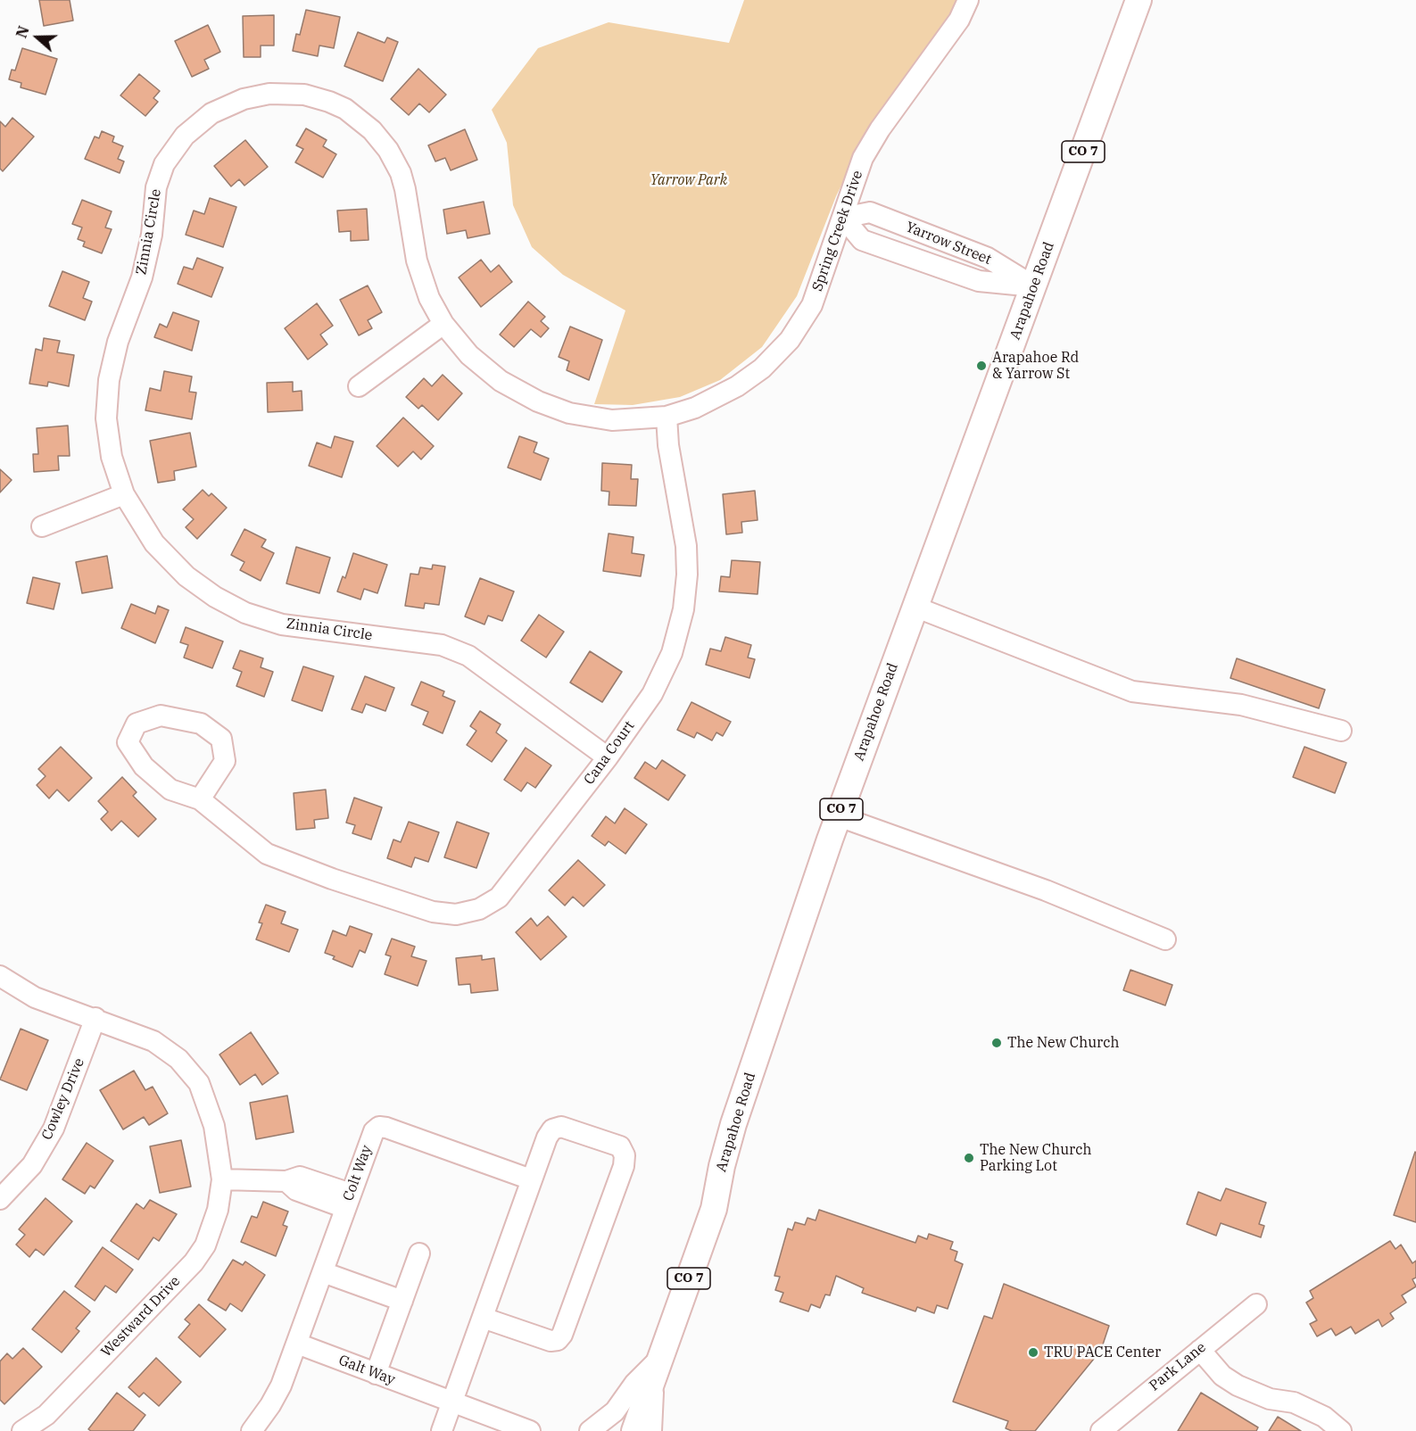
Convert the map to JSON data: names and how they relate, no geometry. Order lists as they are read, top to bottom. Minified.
{"streets":{"main road":["CO 7","Arapahoe Road"],"street":["Spring Creek Drive","Zinnia Circle","Yarrow Street","Cana Court","Cowley Drive","Colt Way","Westward Drive","Park Lane","Galt Way"]},"crossings":[["Spring Creek Drive","Zinnia Circle"],["Spring Creek Drive","Yarrow Street"],["Spring Creek Drive","Cana Court"],["Zinnia Circle","Cana Court"],["Yarrow Street","Arapahoe Road"],["Cowley Drive","Westward Drive"],["Colt Way","Galt Way"]],"parks":["Yarrow Park"],"places":["Arapahoe Rd & Yarrow St","The New Church","The New Church Parking Lot","TRU PACE Center"],"north":"left"}
